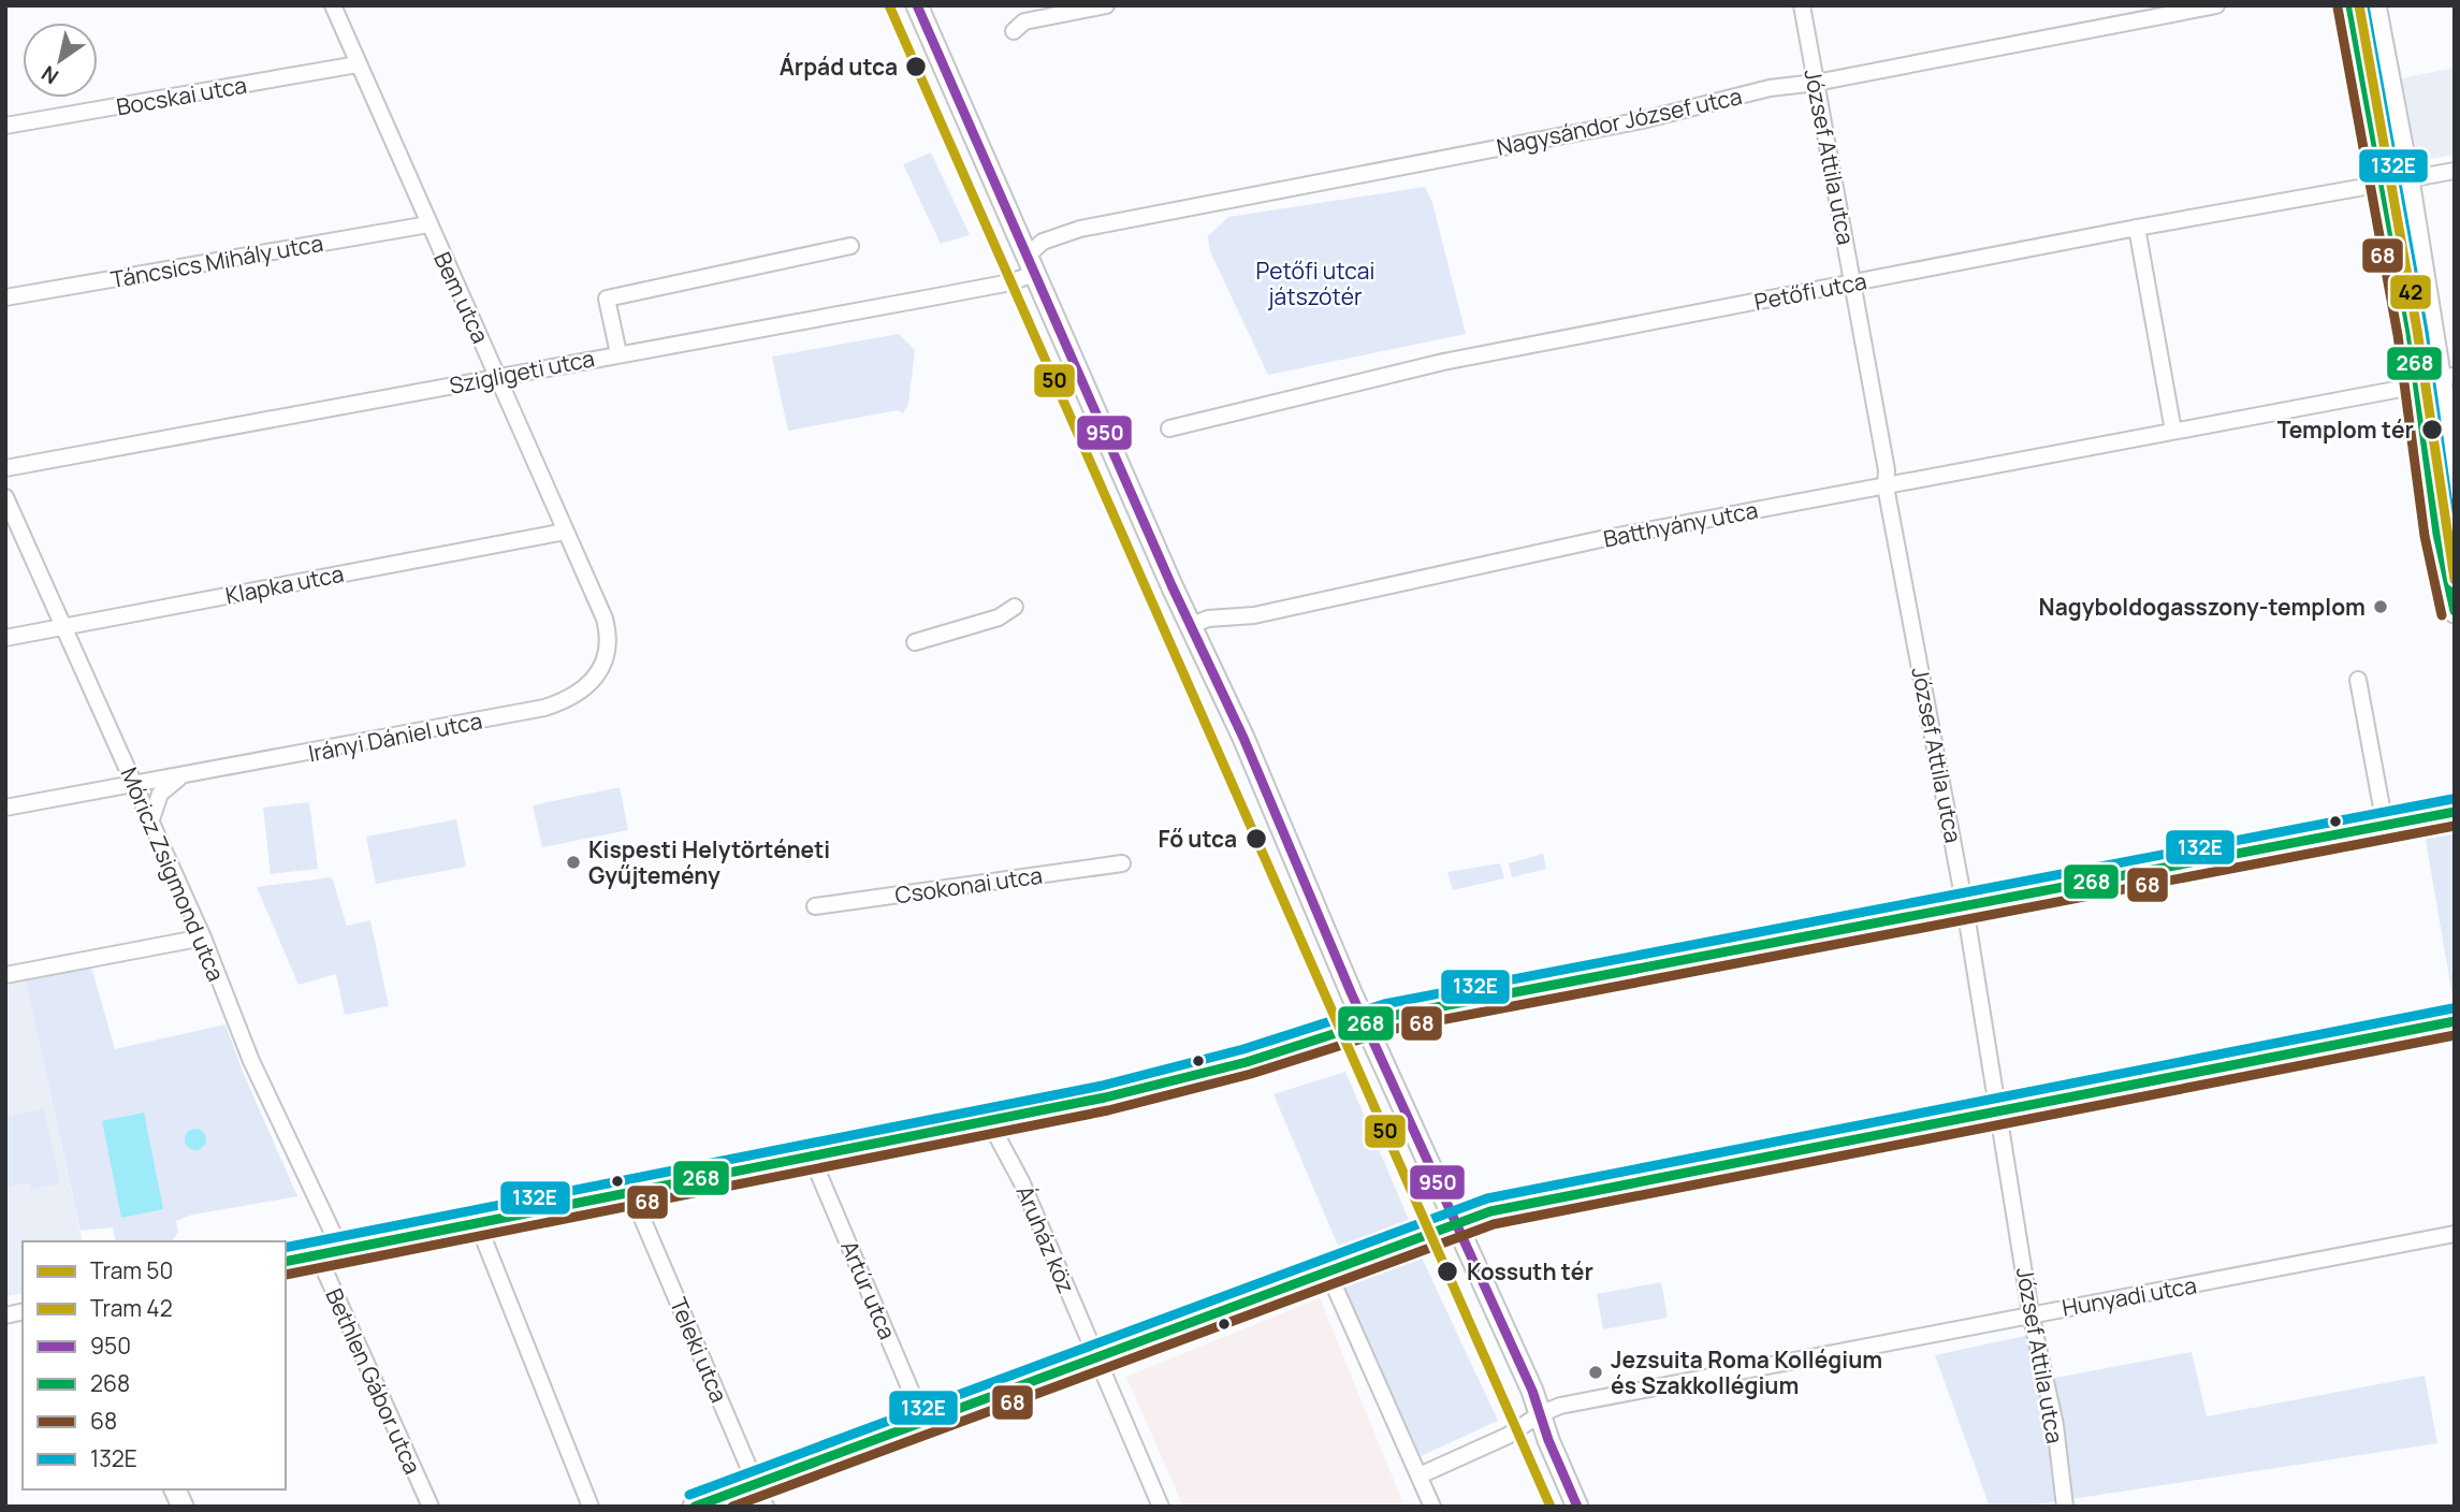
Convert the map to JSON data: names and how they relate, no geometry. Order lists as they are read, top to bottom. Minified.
{"streets":{"street":["Bocskai utca","Nagysándor József utca","József Attila utca","Táncsics Mihály utca","Petőfi utca","Bem utca","Szigligeti utca","Batthyány utca","Klapka utca","Irányi Dániel utca","Móricz Zsigmond utca","Csokonai utca","Áruház köz","Artúr utca","Hunyadi utca","Teleki utca","Bethlen Gábor utca"]},"crossings":[["Bocskai utca","Bem utca"],["Nagysándor József utca","József Attila utca"],["Nagysándor József utca","Szigligeti utca"],["József Attila utca","Petőfi utca"],["József Attila utca","Batthyány utca"],["József Attila utca","Hunyadi utca"],["Táncsics Mihály utca","Bem utca"],["Bem utca","Szigligeti utca"],["Bem utca","Klapka utca"],["Bem utca","Irányi Dániel utca"],["Klapka utca","Móricz Zsigmond utca"],["Irányi Dániel utca","Móricz Zsigmond utca"]],"parks":["Petőfi utcai játszótér"],"places":["Árpád utca","Templom tér","Nagyboldogasszony-templom","Fő utca","Kispesti Helytörténeti Gyűjtemény","Kossuth tér","Jezsuita Roma Kollégium és Szakkollégium"],"lines":["tram line 50","tram line 42","transit line 950","transit line 268","transit line 132E","transit line 68"],"legend":["Tram 50","Tram 42","950","268","68","132E"],"north":"bottom left"}
